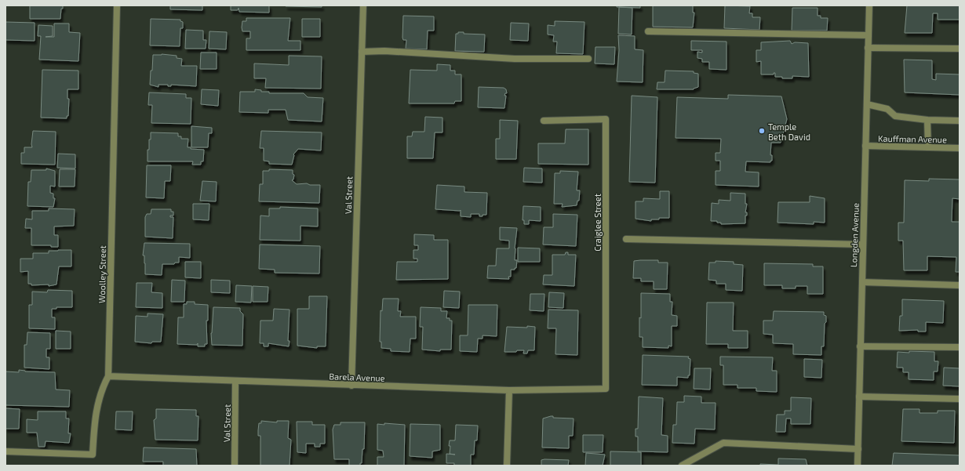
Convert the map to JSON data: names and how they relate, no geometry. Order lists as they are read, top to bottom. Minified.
{"streets":{"street":["Kauffman Avenue","Val Street","Craiglee Street","Longden Avenue","Woolley Street","Barela Avenue"]},"crossings":[["Kauffman Avenue","Longden Avenue"],["Val Street","Barela Avenue"],["Craiglee Street","Barela Avenue"],["Woolley Street","Barela Avenue"]],"places":["Temple Beth David"]}
